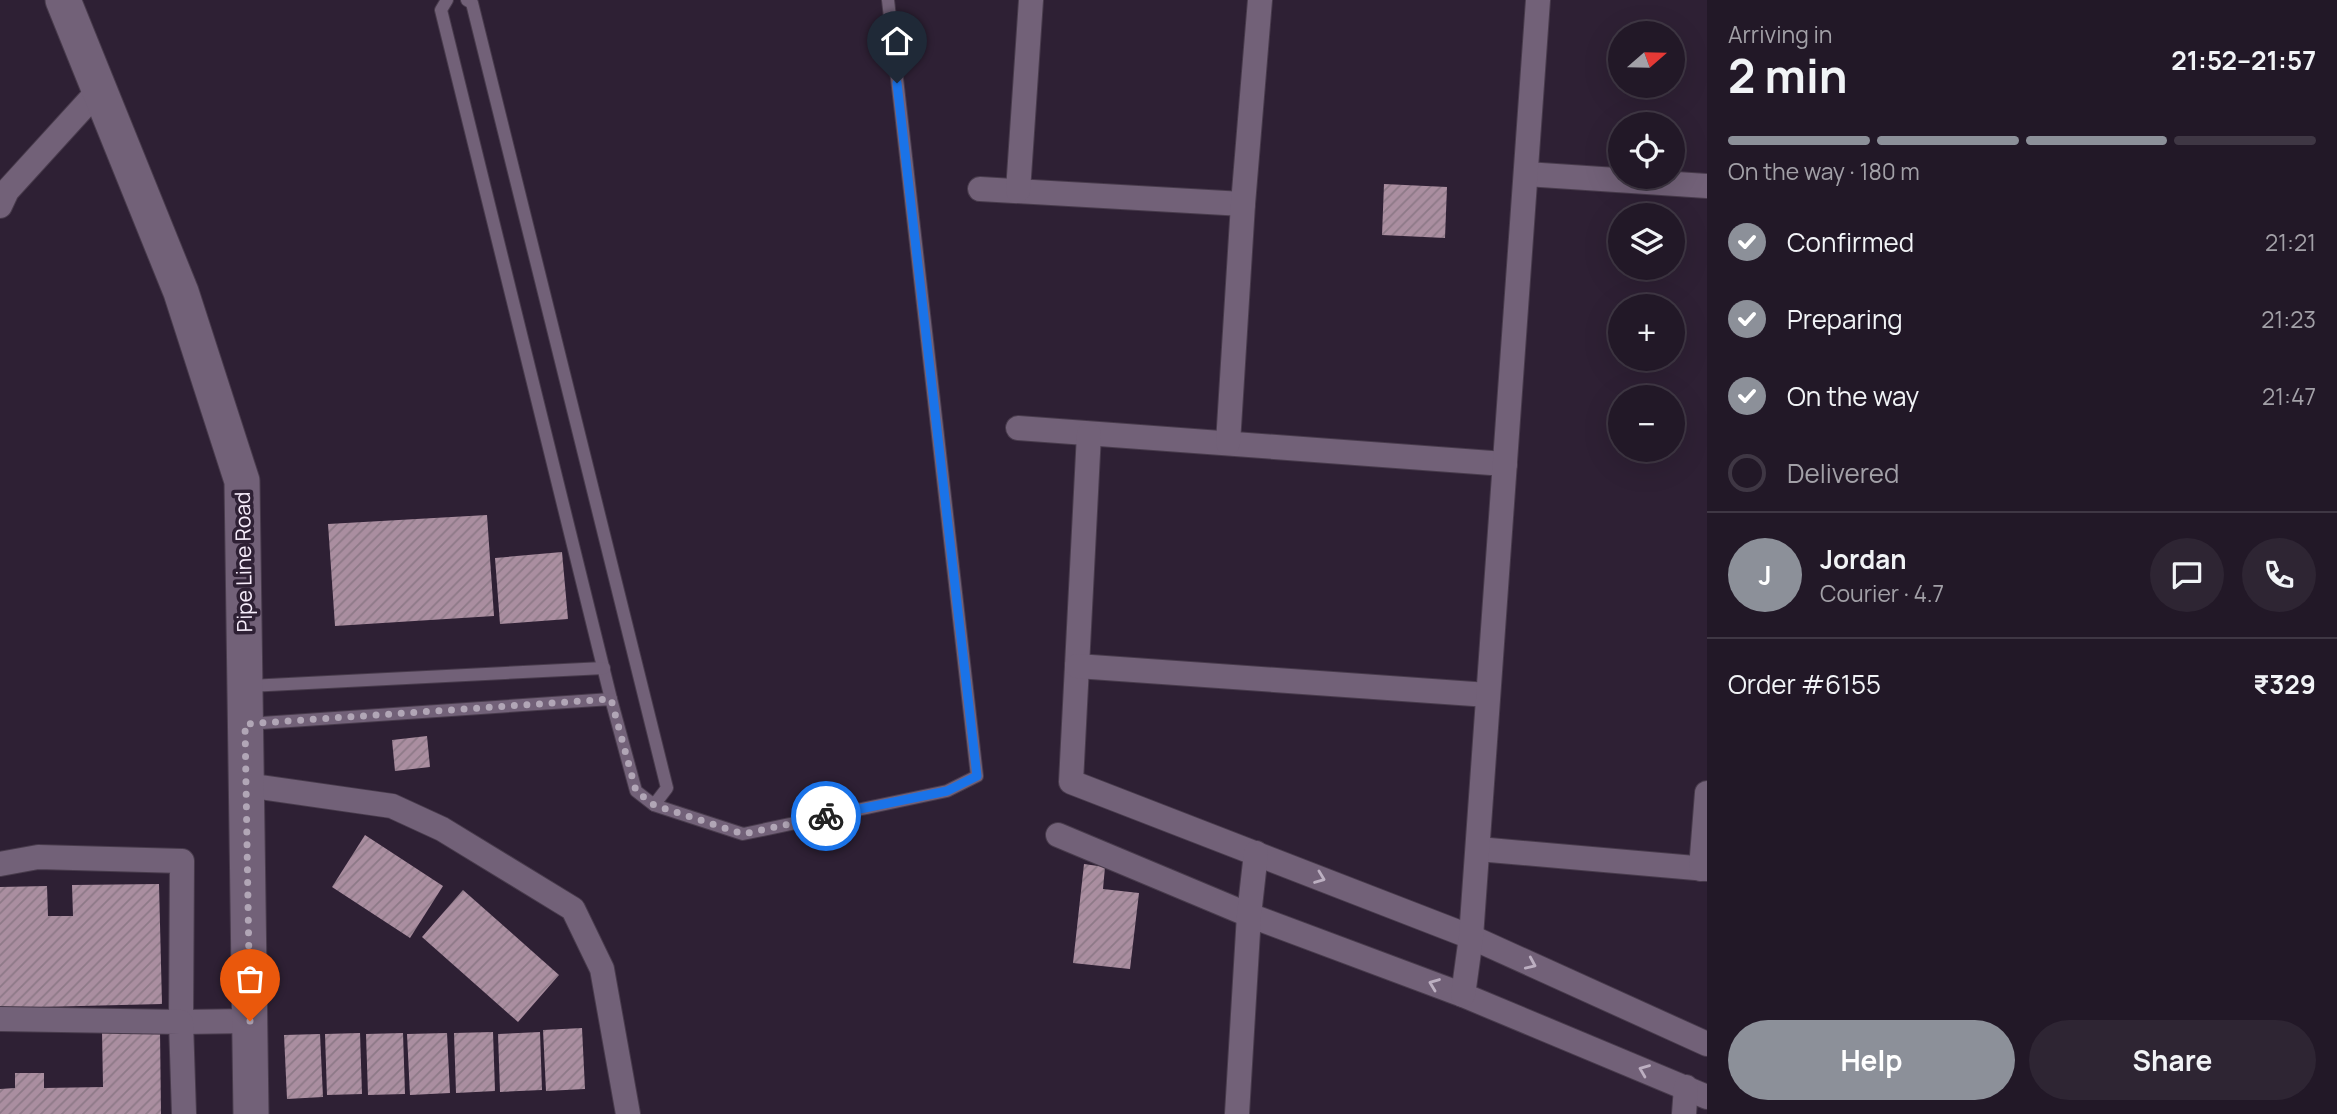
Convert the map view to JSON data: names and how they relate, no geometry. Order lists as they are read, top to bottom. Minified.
{"streets":{"street":["Pipe Line Road"]},"north":"right","page":{"heading":["2 min","Arriving in","21:52–21:57"],"panel":["Jordan","Courier · 4.7","Order #6155","₹329"],"map_buttons":["+","−"],"bar":"On the way · 180 m","list":[["Confirmed","21:21"],["Preparing","21:23"],["On the way","21:47"],"Delivered"],"round":"J","buttons":["Help","Share"]}}
